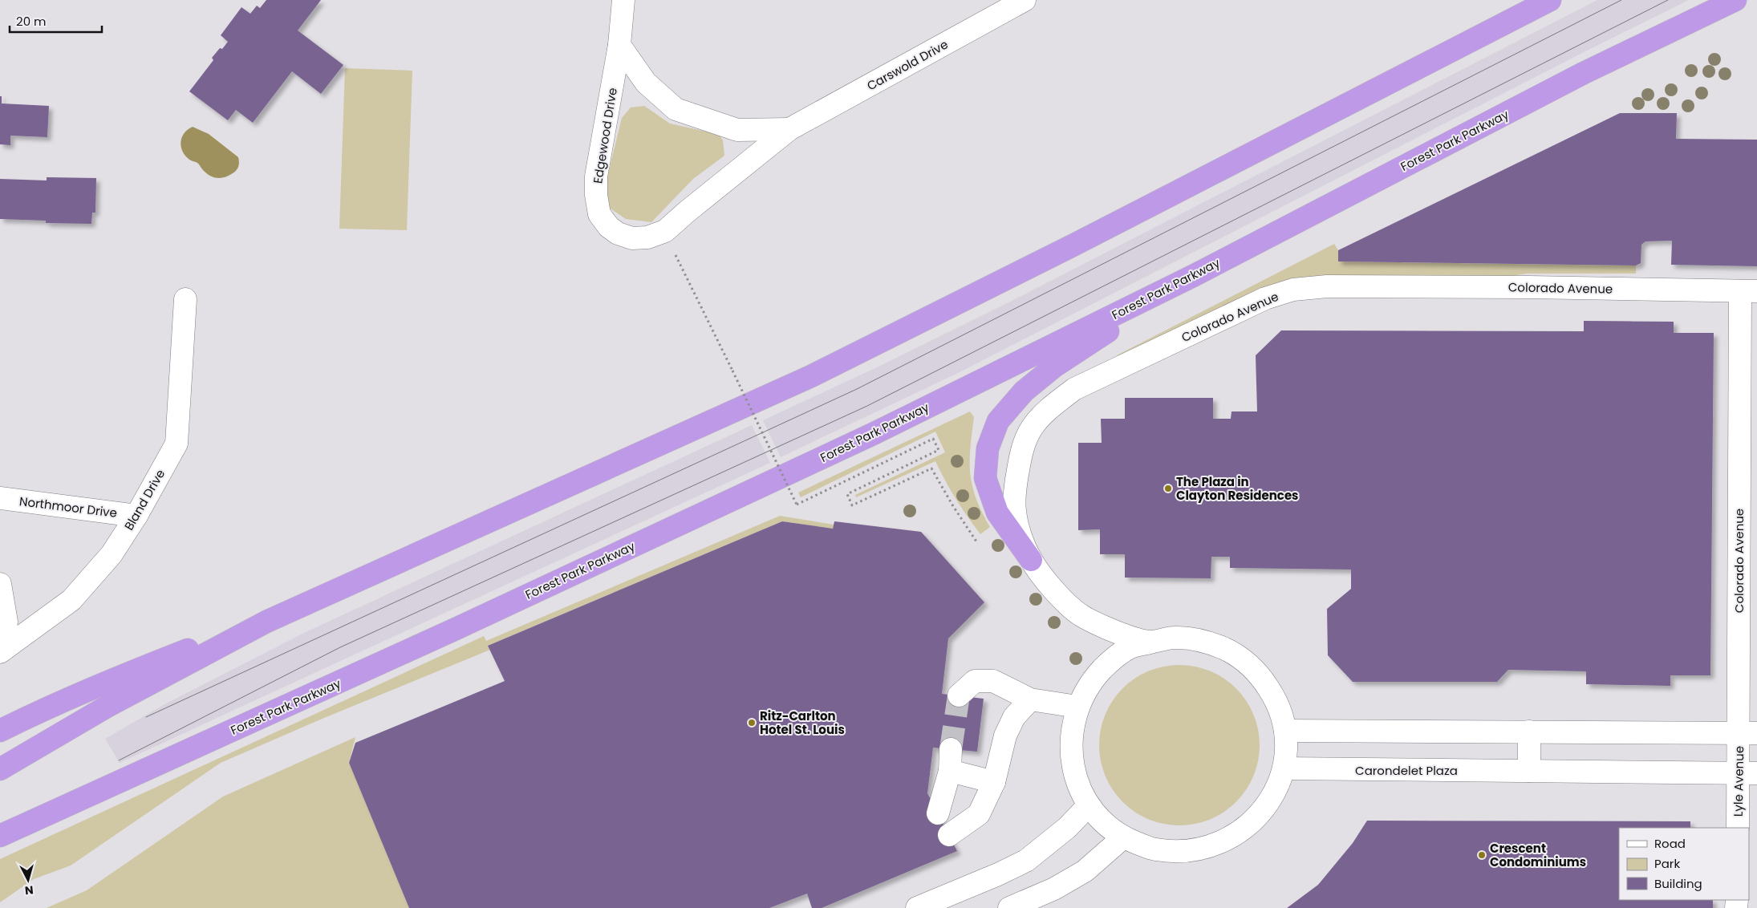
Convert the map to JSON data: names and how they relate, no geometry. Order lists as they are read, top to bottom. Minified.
{"streets":{"highway":["Forest Park Parkway"],"street":["Carswold Drive","Edgewood Drive","Colorado Avenue","Bland Drive","Northmoor Drive","Carondelet Plaza","Lyle Avenue"]},"crossings":[["Carswold Drive","Edgewood Drive"],["Colorado Avenue","Lyle Avenue"],["Bland Drive","Northmoor Drive"],["Carondelet Plaza","Lyle Avenue"]],"places":["The Plaza in Clayton Residences","Ritz-Carlton Hotel St. Louis","Crescent Condominiums"],"legend":["Road","Park","Building"],"scale_bar":"20 m","north":"bottom"}
